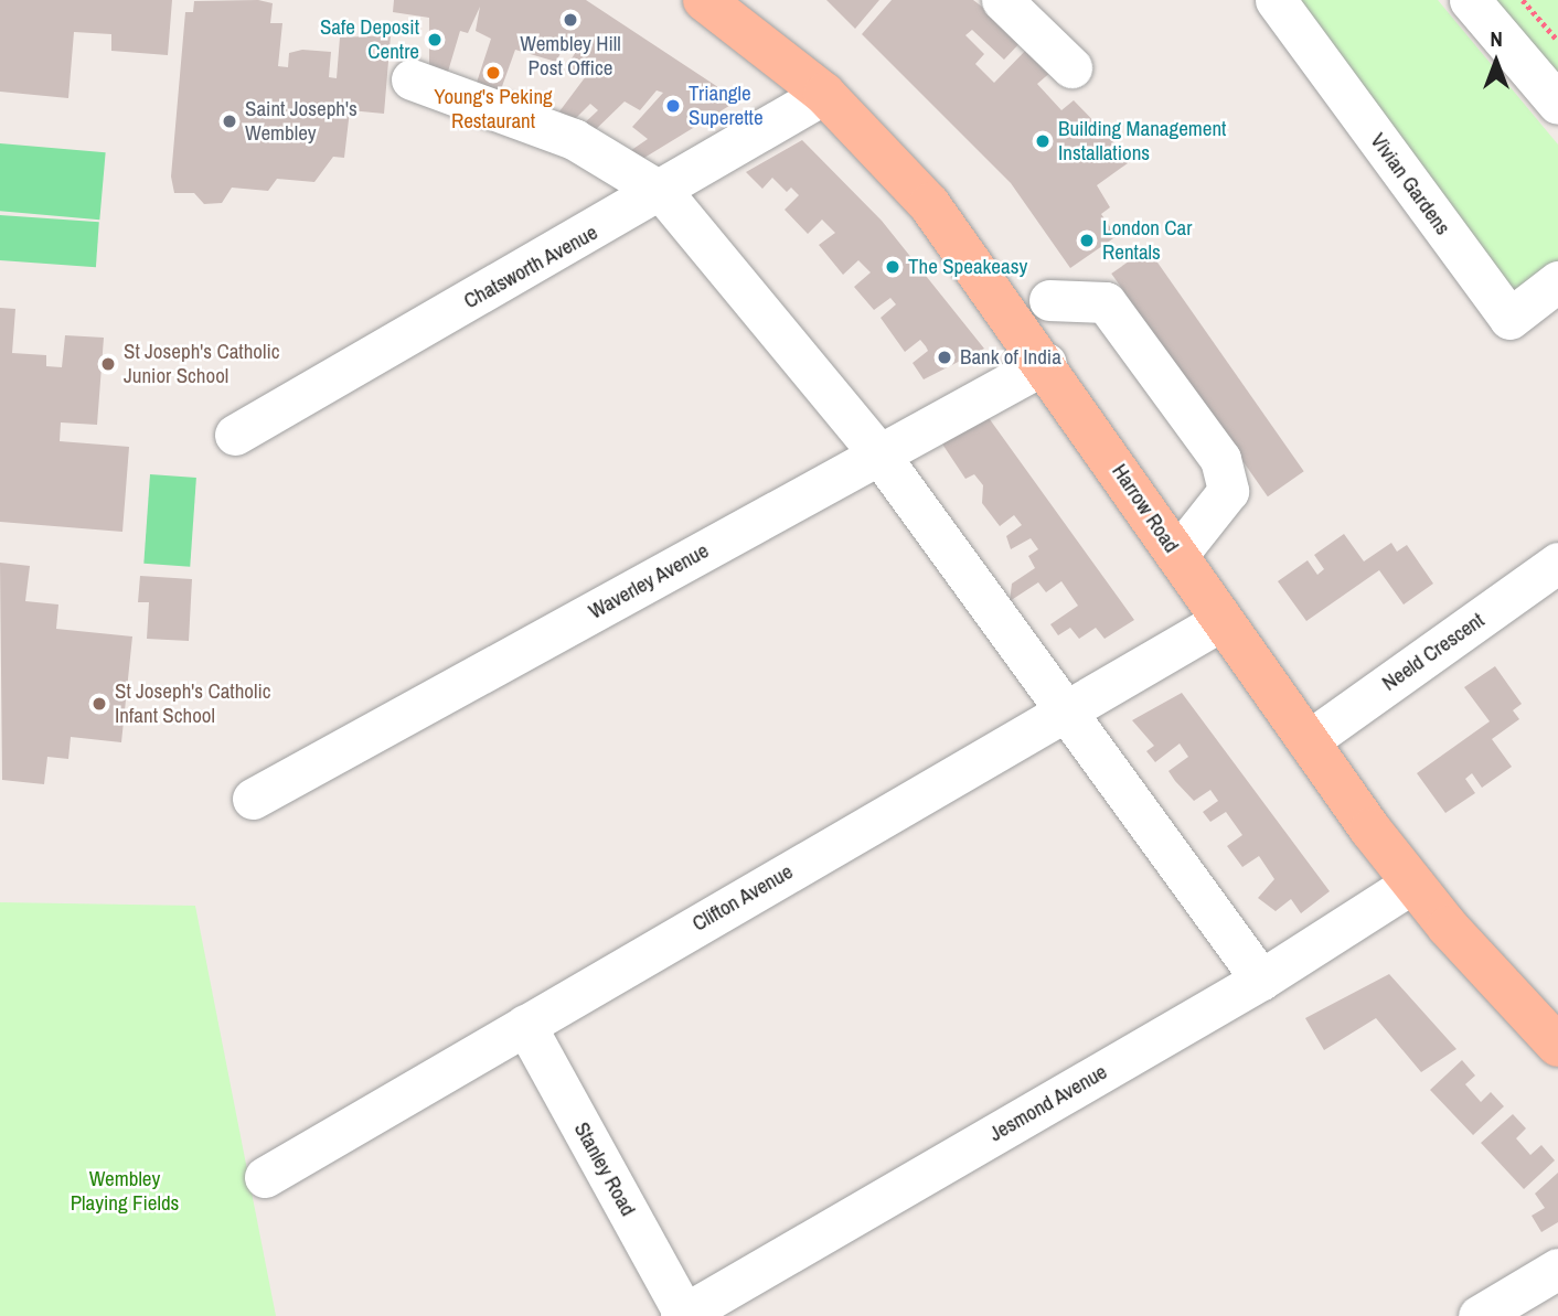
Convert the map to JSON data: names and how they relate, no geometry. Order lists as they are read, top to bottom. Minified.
{"streets":{"main road":["Harrow Road"],"street":["Vivian Gardens","Chatsworth Avenue","Waverley Avenue","Neeld Crescent","Clifton Avenue","Jesmond Avenue","Stanley Road"]},"crossings":[["Chatsworth Avenue","Harrow Road"],["Harrow Road","Waverley Avenue"],["Harrow Road","Neeld Crescent"],["Harrow Road","Clifton Avenue"],["Harrow Road","Jesmond Avenue"],["Clifton Avenue","Stanley Road"],["Jesmond Avenue","Stanley Road"]],"parks":["Wembley Playing Fields"],"places":["Wembley Hill Post Office","Safe Deposit Centre","Young's Peking Restaurant","Triangle Superette","Saint Joseph's Wembley","Building Management Installations","London Car Rentals","The Speakeasy","Bank of India","St Joseph's Catholic Junior School","St Joseph's Catholic Infant School"],"north":"top"}
